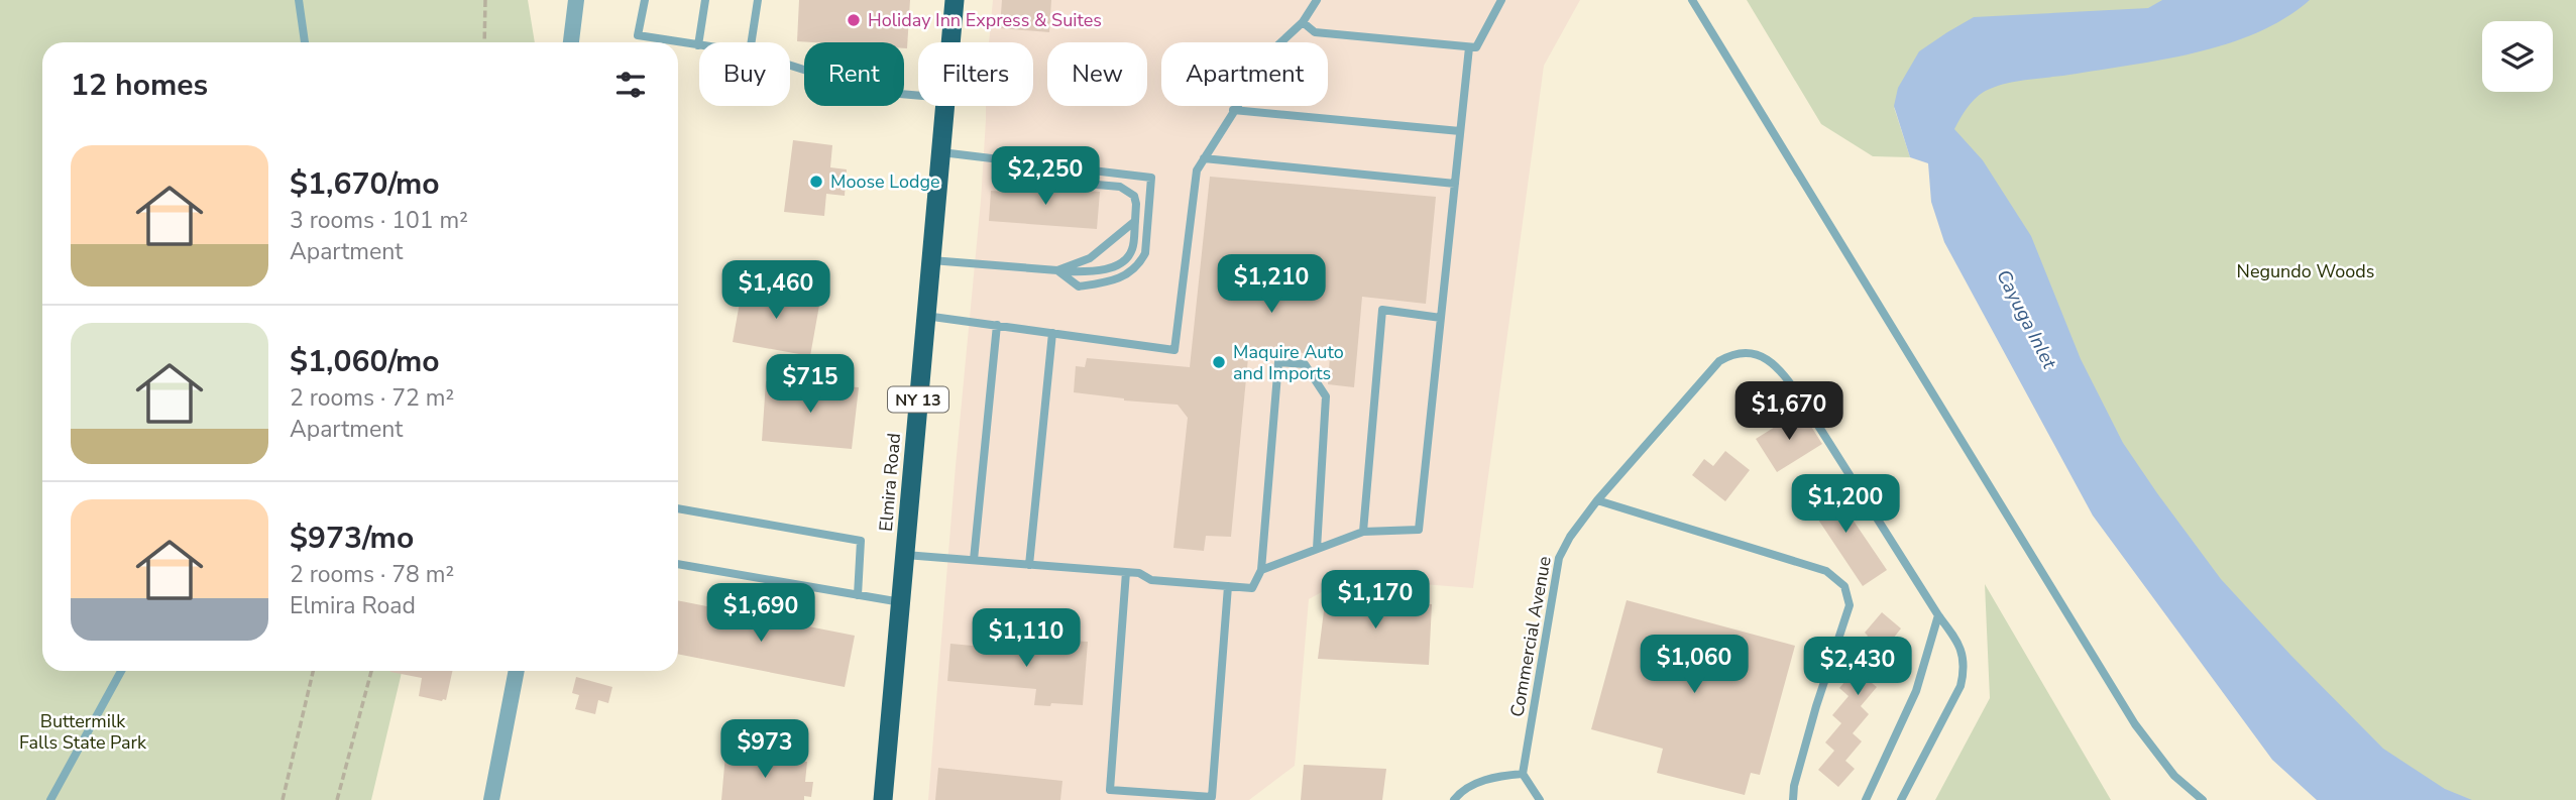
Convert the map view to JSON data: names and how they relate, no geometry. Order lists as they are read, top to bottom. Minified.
{"streets":{"highway":["NY 13","Elmira Road"],"lane":["Commercial Avenue"]},"water":["Cayuga Inlet"],"parks":["Negundo Woods","Buttermilk Falls State Park"],"places":["Holiday Inn Express & Suites","Moose Lodge","Maquire Auto and Imports"],"page":{"chip":["Buy","Rent","Filters","New","Apartment"],"heading":"12 homes","list":[{"name":"$1,670/mo","note":"3 rooms · 101 m² · Apartment"},{"name":"$1,060/mo","note":"2 rooms · 72 m² · Apartment"},{"name":"$973/mo","note":"2 rooms · 78 m² · Elmira Road"}],"price":["$2,250","$1,210","$1,460","$715","$1,670","$1,200","$1,170","$1,690","$1,110","$1,060","$2,430","$973"]}}
